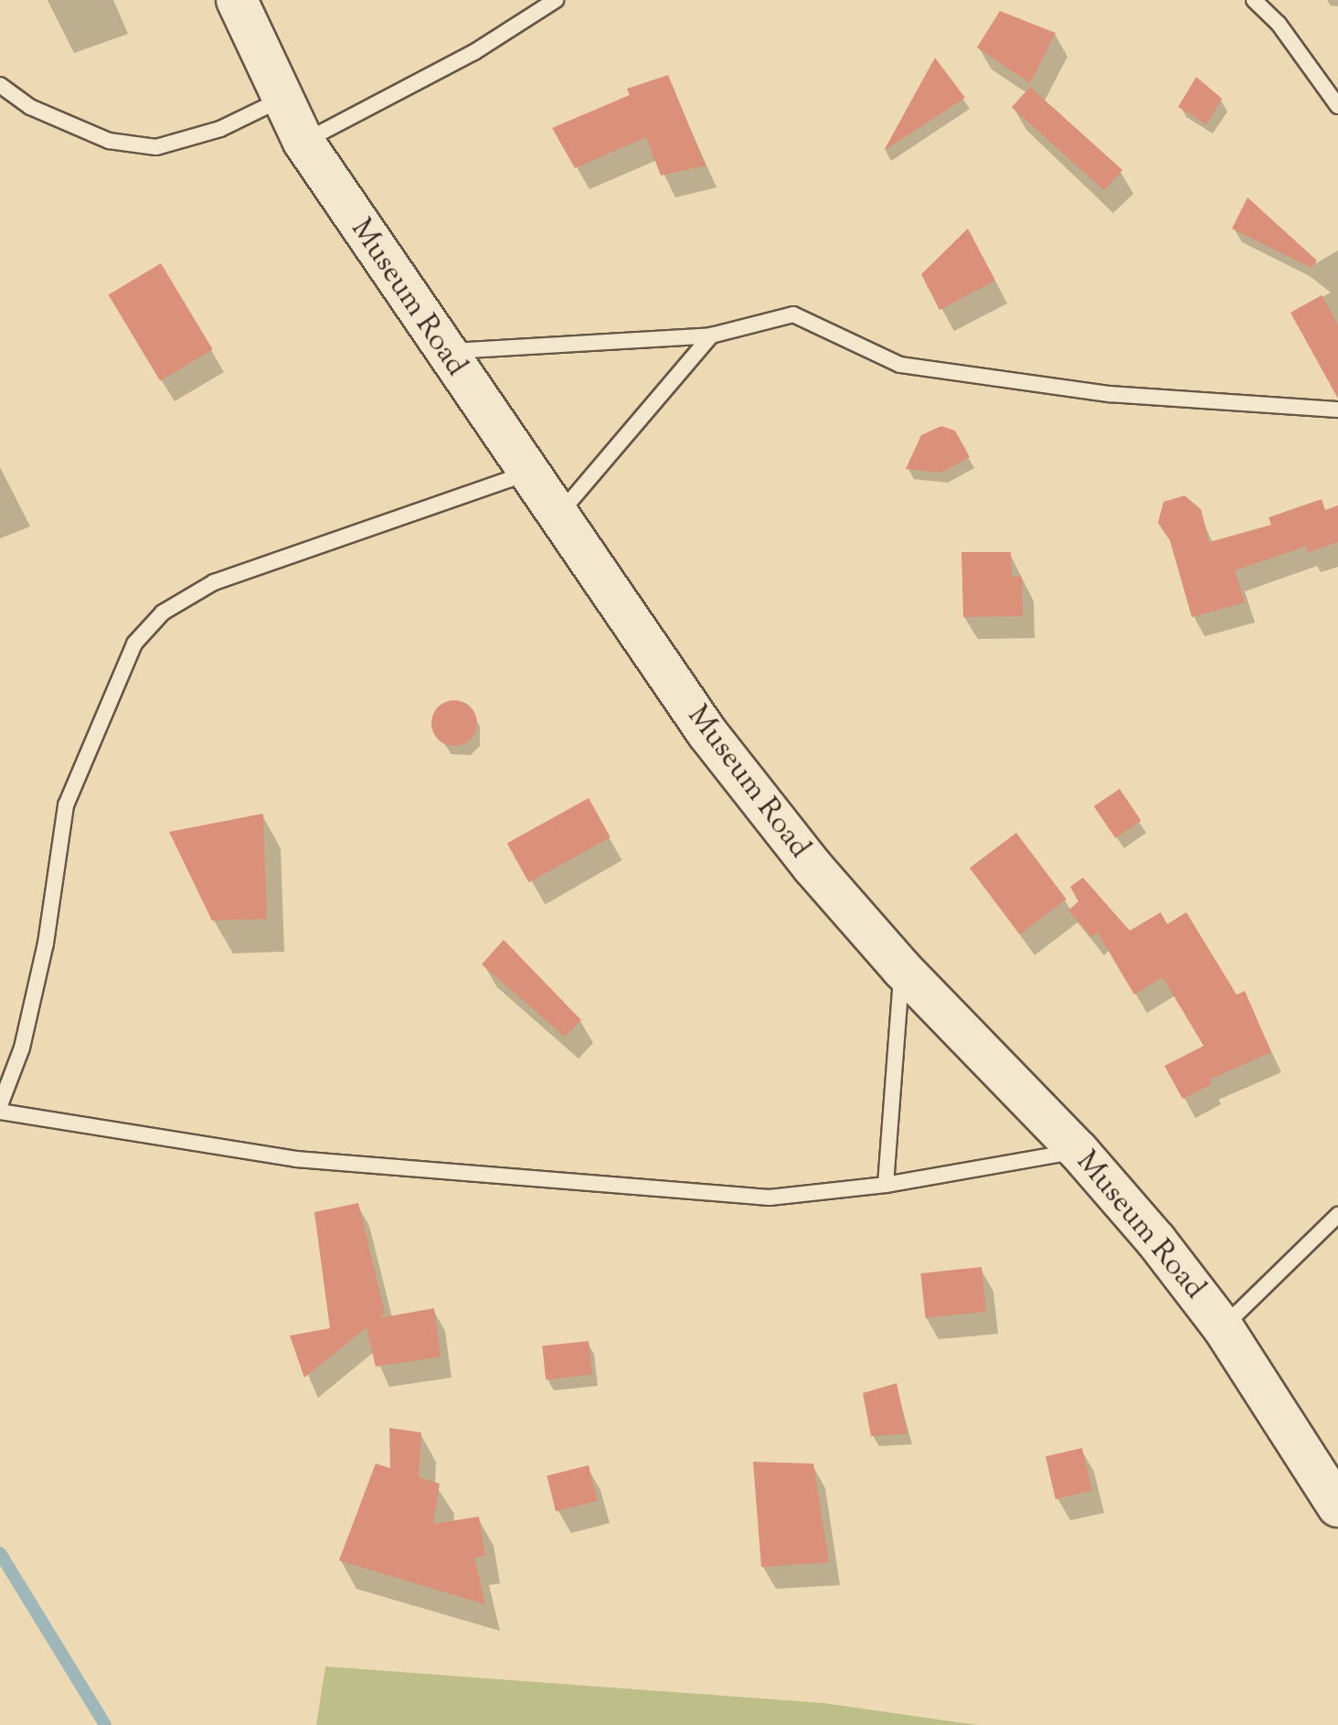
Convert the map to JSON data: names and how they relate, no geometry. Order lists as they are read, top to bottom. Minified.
{"streets":{"street":["Museum Road"]}}
